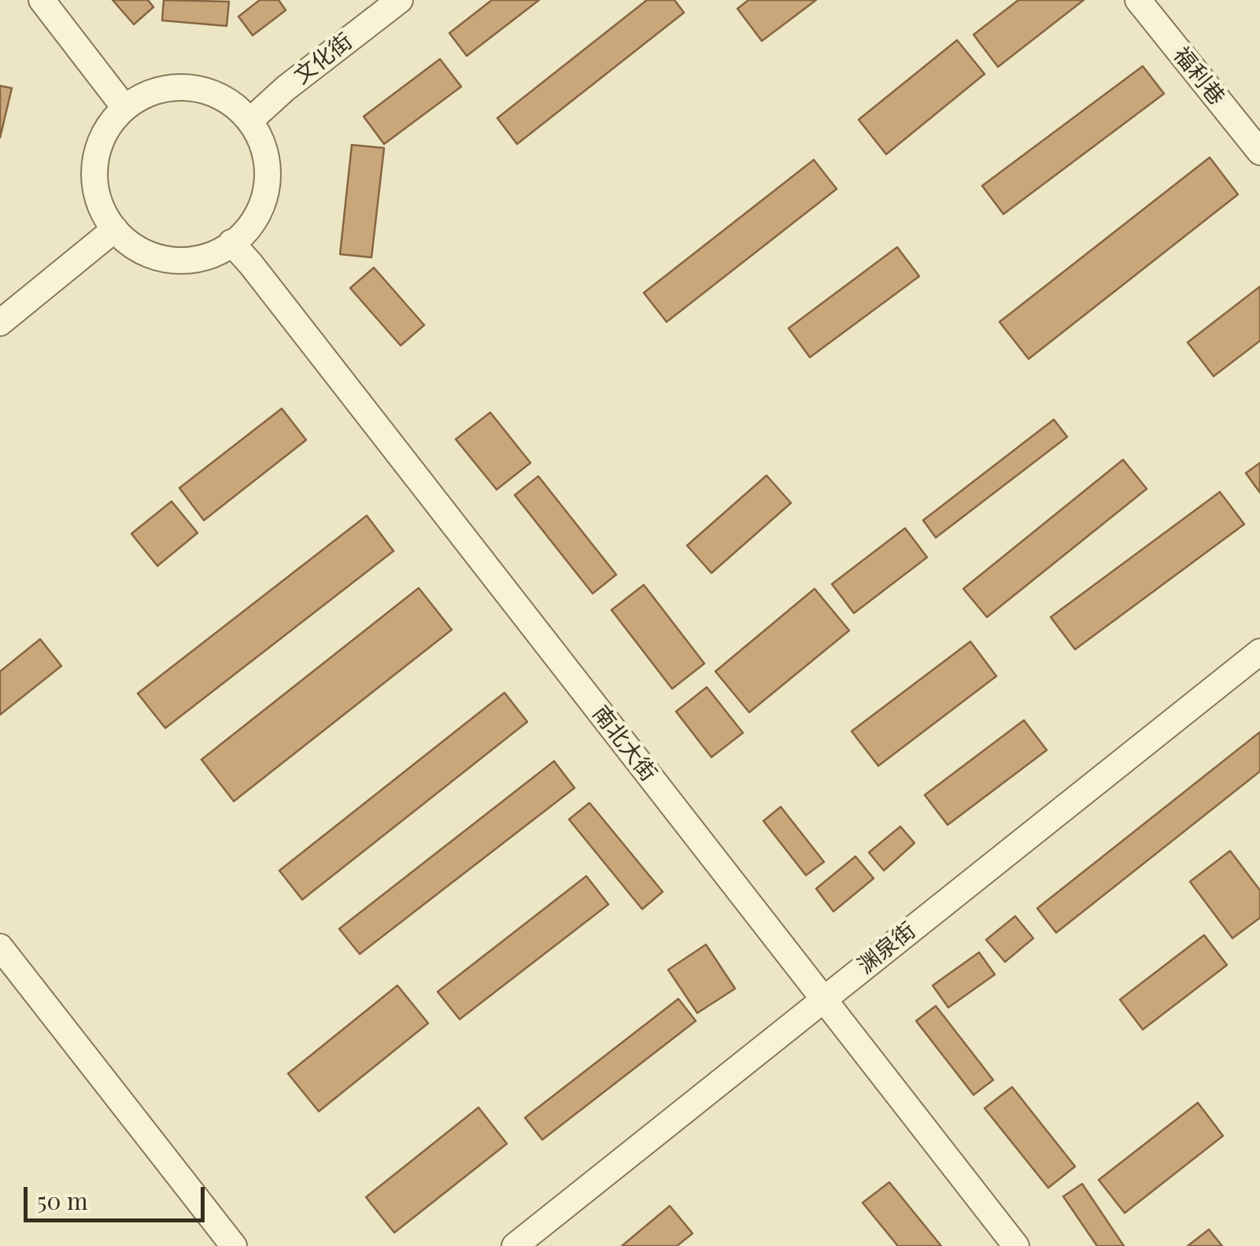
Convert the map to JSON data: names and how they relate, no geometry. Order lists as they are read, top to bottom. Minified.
{"streets":{"street":["文化街","福利巷","南北大街","渊泉街"]},"crossings":[["文化街","南北大街"],["南北大街","渊泉街"]],"scale_bar":"50 m"}
